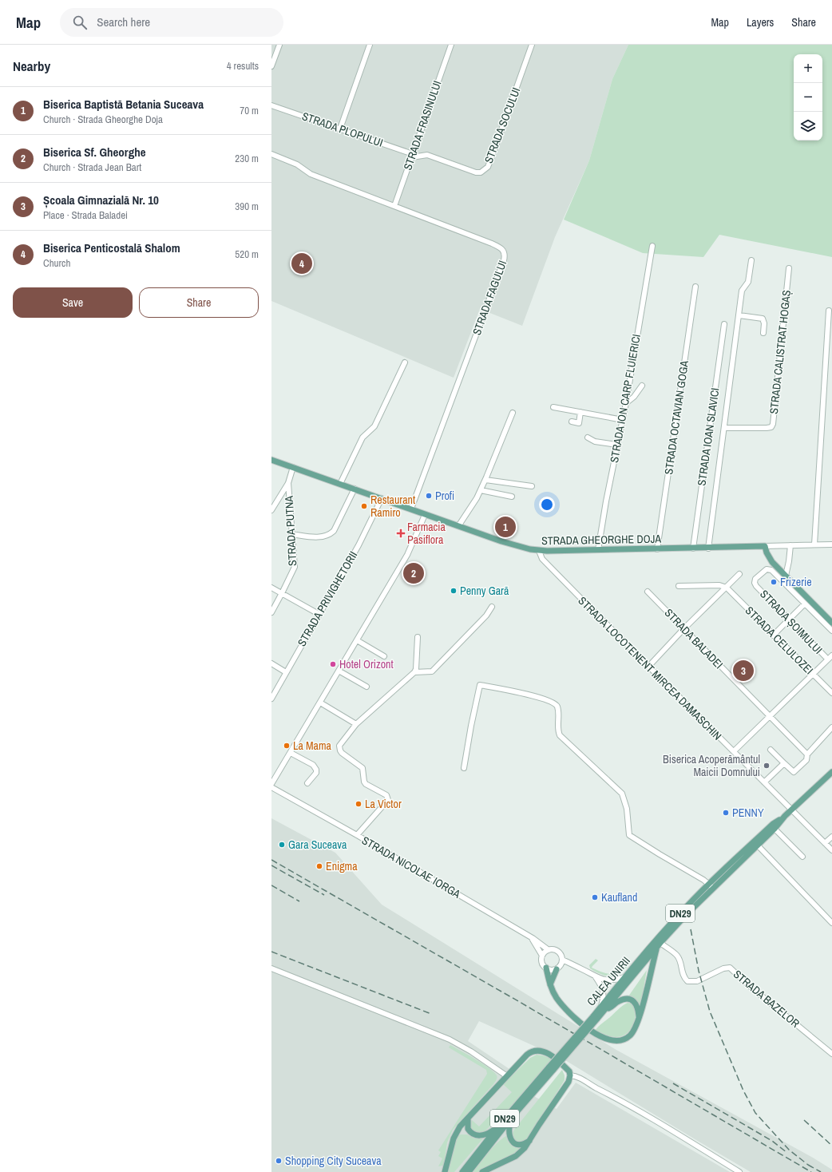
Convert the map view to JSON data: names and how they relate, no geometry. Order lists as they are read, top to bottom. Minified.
{"streets":{"main road":["STRADA GHEORGHE DOJA","DN29","CALEA UNIRII"],"street":["STRADA FRASINULUI","STRADA SOCULUI","STRADA PLOPULUI","STRADA FAGULUI","STRADA CALISTRAT HOGAȘ","STRADA ION CARP FLUIERICI","STRADA OCTAVIAN GOGA","STRADA IOAN SLAVICI","STRADA PUTNA","STRADA PRIVIGHETORII","STRADA ȘOIMULUI","STRADA BALADEI","STRADA CELULOZEI","STRADA LOCOTENENT MIRCEA DAMASCHIN","STRADA NICOLAE IORGA","STRADA BAZELOR"]},"crossings":[["STRADA FRASINULUI","STRADA SOCULUI"],["STRADA FRASINULUI","STRADA PLOPULUI"],["STRADA FRASINULUI","STRADA FAGULUI"],["STRADA SOCULUI","STRADA PLOPULUI"],["STRADA FAGULUI","STRADA GHEORGHE DOJA"],["STRADA ION CARP FLUIERICI","STRADA GHEORGHE DOJA"],["STRADA OCTAVIAN GOGA","STRADA GHEORGHE DOJA"],["STRADA IOAN SLAVICI","STRADA GHEORGHE DOJA"],["STRADA PUTNA","STRADA GHEORGHE DOJA"],["STRADA GHEORGHE DOJA","STRADA PRIVIGHETORII"],["STRADA GHEORGHE DOJA","STRADA LOCOTENENT MIRCEA DAMASCHIN"],["STRADA LOCOTENENT MIRCEA DAMASCHIN","CALEA UNIRII"],["STRADA NICOLAE IORGA","CALEA UNIRII"],["CALEA UNIRII","STRADA BAZELOR"]],"places":{"other":["Profi","Restaurant Ramiro","Frizerie","Penny Gară","Hotel Orizont","La Mama","Biserica Acoperământul Maicii Domnului","La Victor","PENNY","Gara Suceava","Enigma","Kaufland","Shopping City Suceava"],"health":["Farmacia Pasiflora"]},"page":{"header":"Map","search":"Search here","nav":["Map","Layers","Share"],"heading":["Nearby","4 results"],"map_buttons":["+","−"],"list":[{"mark":"1","name":"Biserica Baptistă Betania Suceava","note":"Church · Strada Gheorghe Doja","value":"70 m"},{"mark":"2","name":"Biserica Sf. Gheorghe","note":"Church · Strada Jean Bart","value":"230 m"},{"mark":"3","name":"Școala Gimnazială Nr. 10","note":"Place · Strada Baladei","value":"390 m"},{"mark":"4","name":"Biserica Penticostală Shalom","note":"Church","value":"520 m"}],"pins":["4","1","2","3"],"buttons":["Save","Share"]}}
